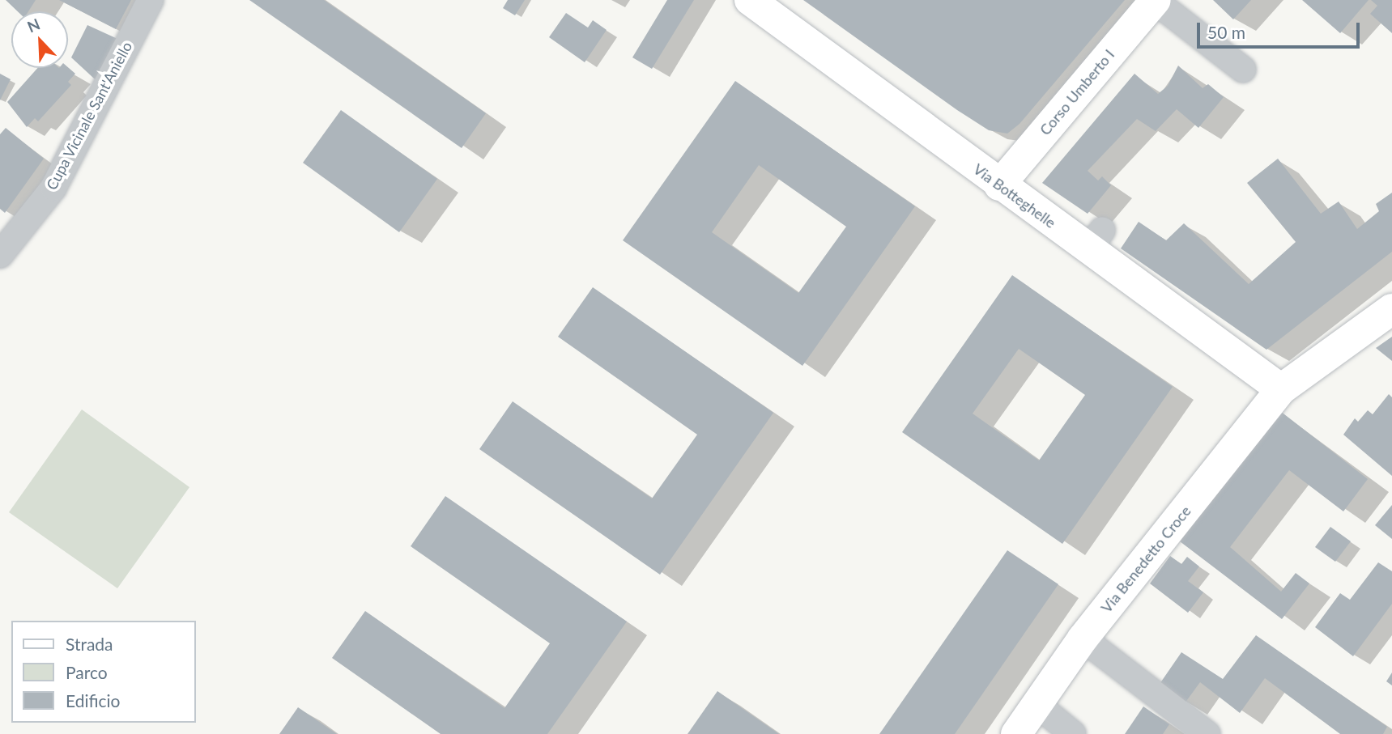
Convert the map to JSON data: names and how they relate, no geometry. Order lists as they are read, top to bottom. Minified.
{"streets":{"main road":["Corso Umberto I","Via Botteghelle","Via Benedetto Croce"],"street":["Cupa Vicinale Sant'Aniello"]},"crossings":[["Corso Umberto I","Via Botteghelle"],["Via Botteghelle","Via Benedetto Croce"]],"legend":["Strada","Parco","Edificio"],"scale_bar":"50 m","north":"top left"}
